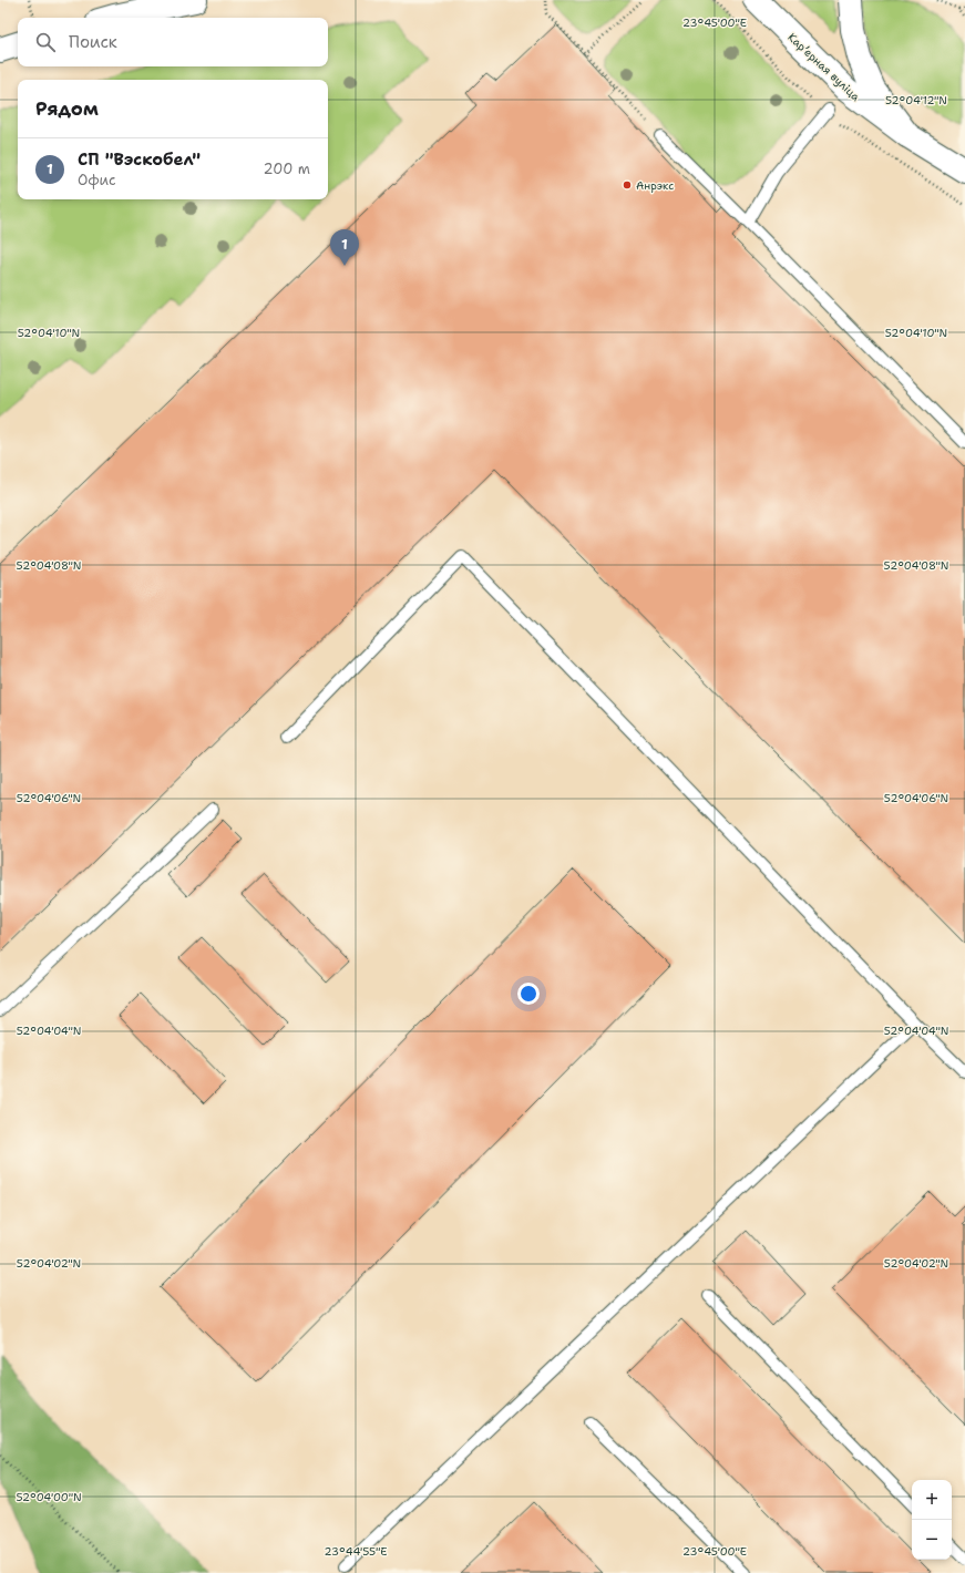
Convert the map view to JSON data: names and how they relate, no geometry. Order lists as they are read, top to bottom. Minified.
{"streets":{"main road":["Карʼерная вуліца"]},"places":["Анрэкс"],"page":{"search":"Поиск","heading":"Рядом","list":[{"mark":"1","name":"СП \"Вэскобел\"","note":"Офис","value":"200 m"}],"pins":"1","map_buttons":["+","−"]},"coordinates":["23°45'00\"E","52°04'12\"N","52°04'10\"N","52°04'08\"N","52°04'06\"N","52°04'04\"N","52°04'02\"N","52°04'00\"N","23°44'55\"E"]}
